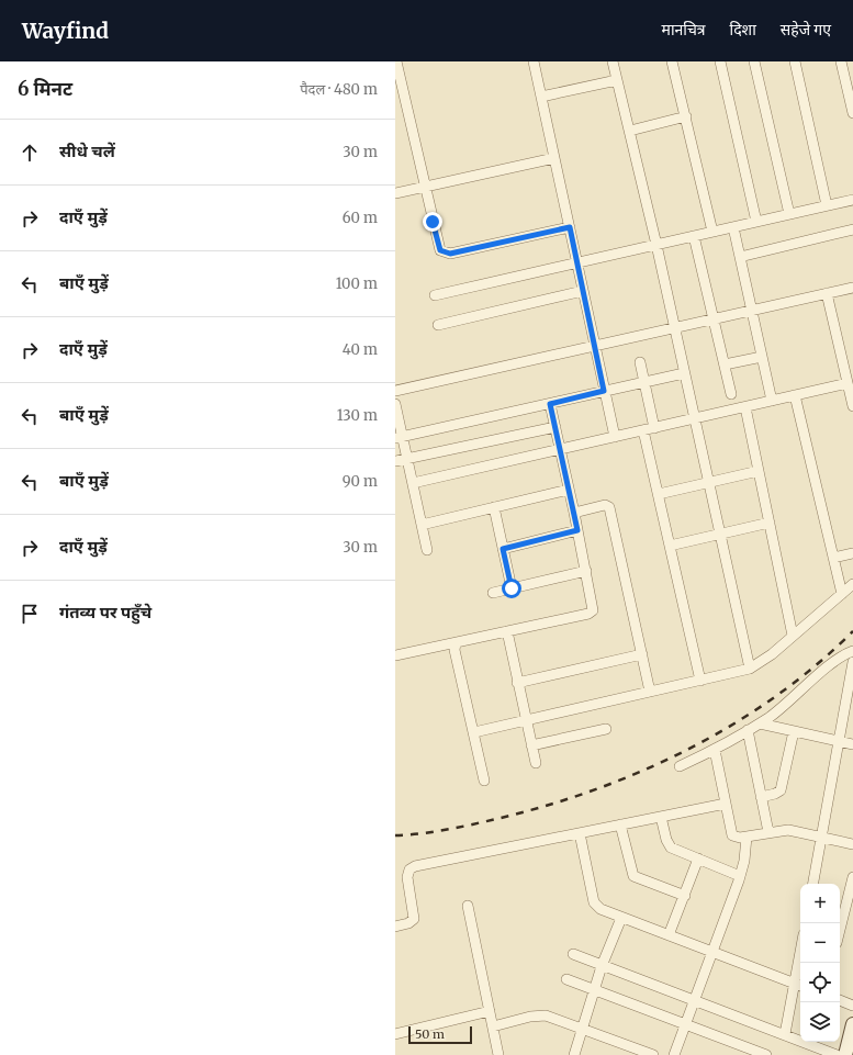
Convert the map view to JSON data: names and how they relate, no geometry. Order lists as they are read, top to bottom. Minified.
{"scale_bar":"50 m","page":{"header":"Wayfind","nav":["मानचित्र","दिशा","सहेजे गए"],"heading":["6 मिनट","पैदल · 480 m"],"list":[["सीधे चलें","30 m"],["दाएँ मुड़ें","60 m"],["बाएँ मुड़ें","100 m"],["दाएँ मुड़ें","40 m"],["बाएँ मुड़ें","130 m"],["बाएँ मुड़ें","90 m"],["दाएँ मुड़ें","30 m"],"गंतव्य पर पहुँचे"],"map_buttons":["+","−"],"scale":"50 m"}}
